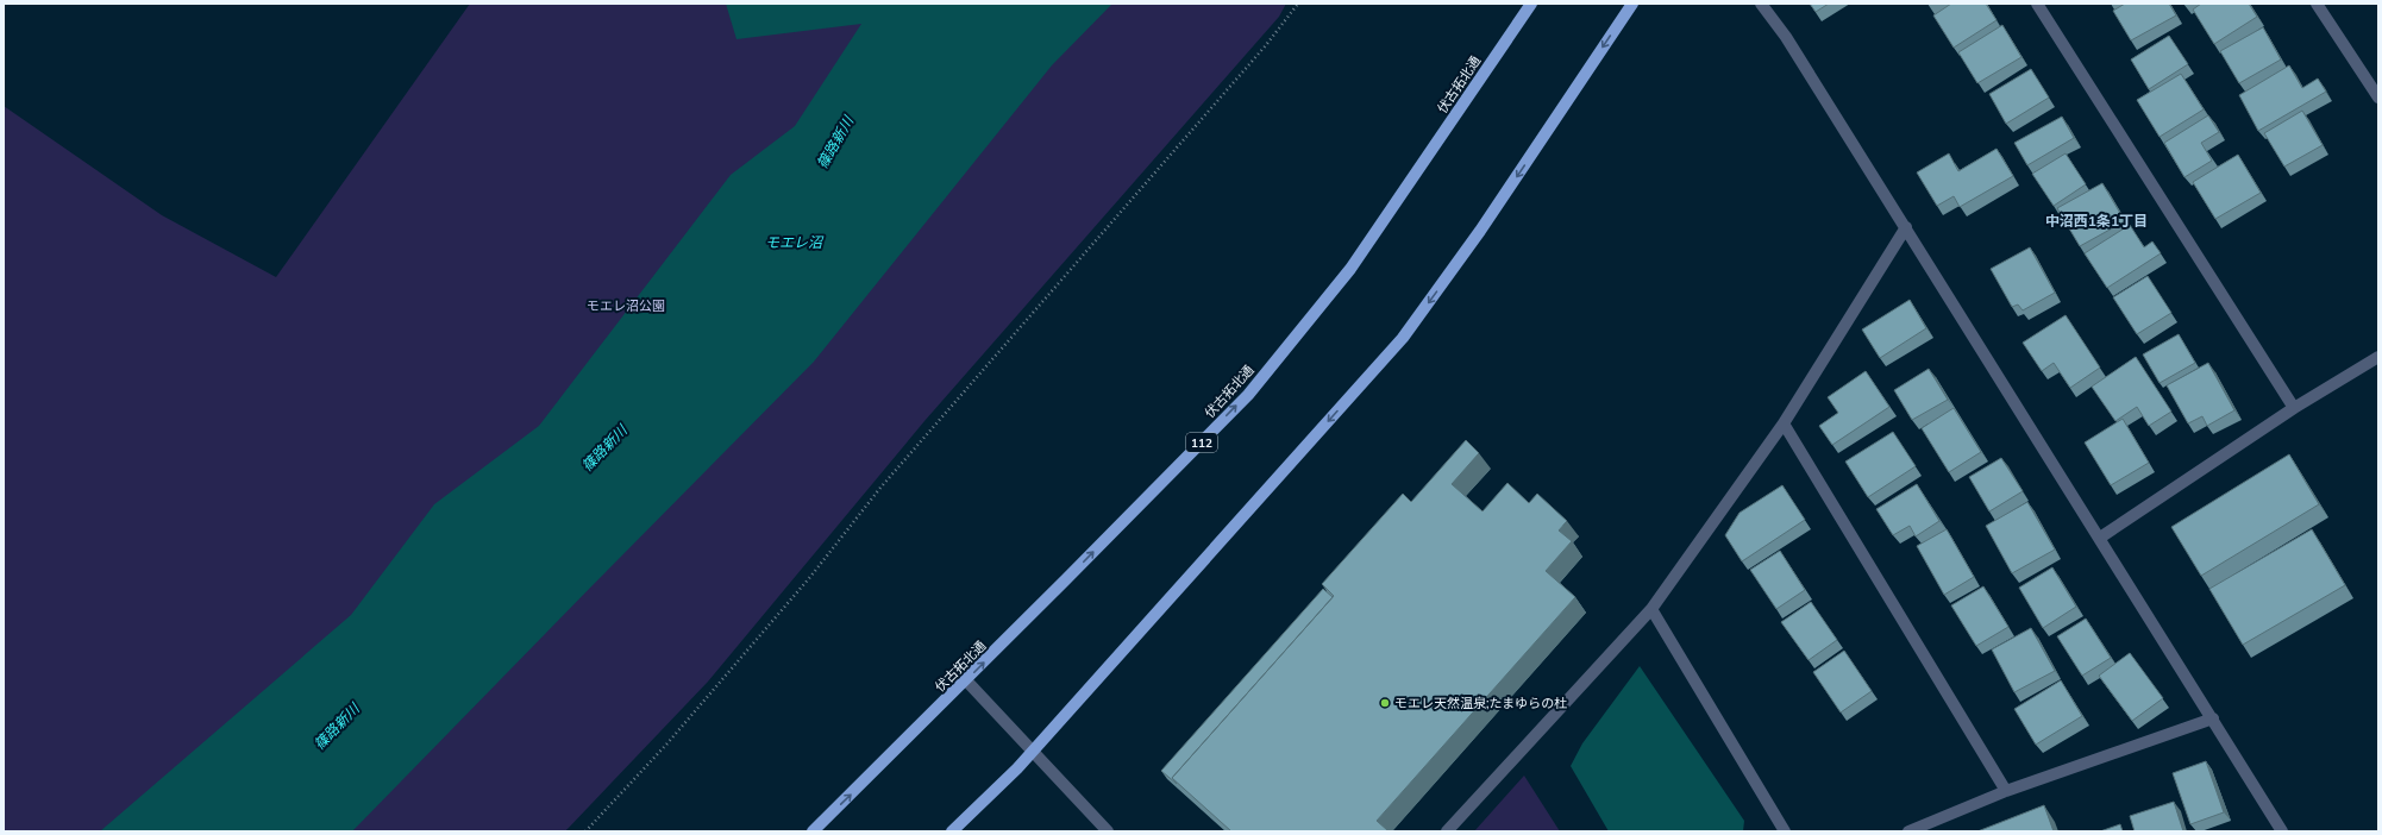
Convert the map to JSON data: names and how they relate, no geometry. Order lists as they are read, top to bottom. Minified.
{"streets":{"main road":["伏古拓北通","112"]},"districts":["中沼西1条1丁目"],"water":["篠路新川","モエレ沼"],"parks":["モエレ沼公園"],"places":["モエレ天然温泉;たまゆらの杜"]}
